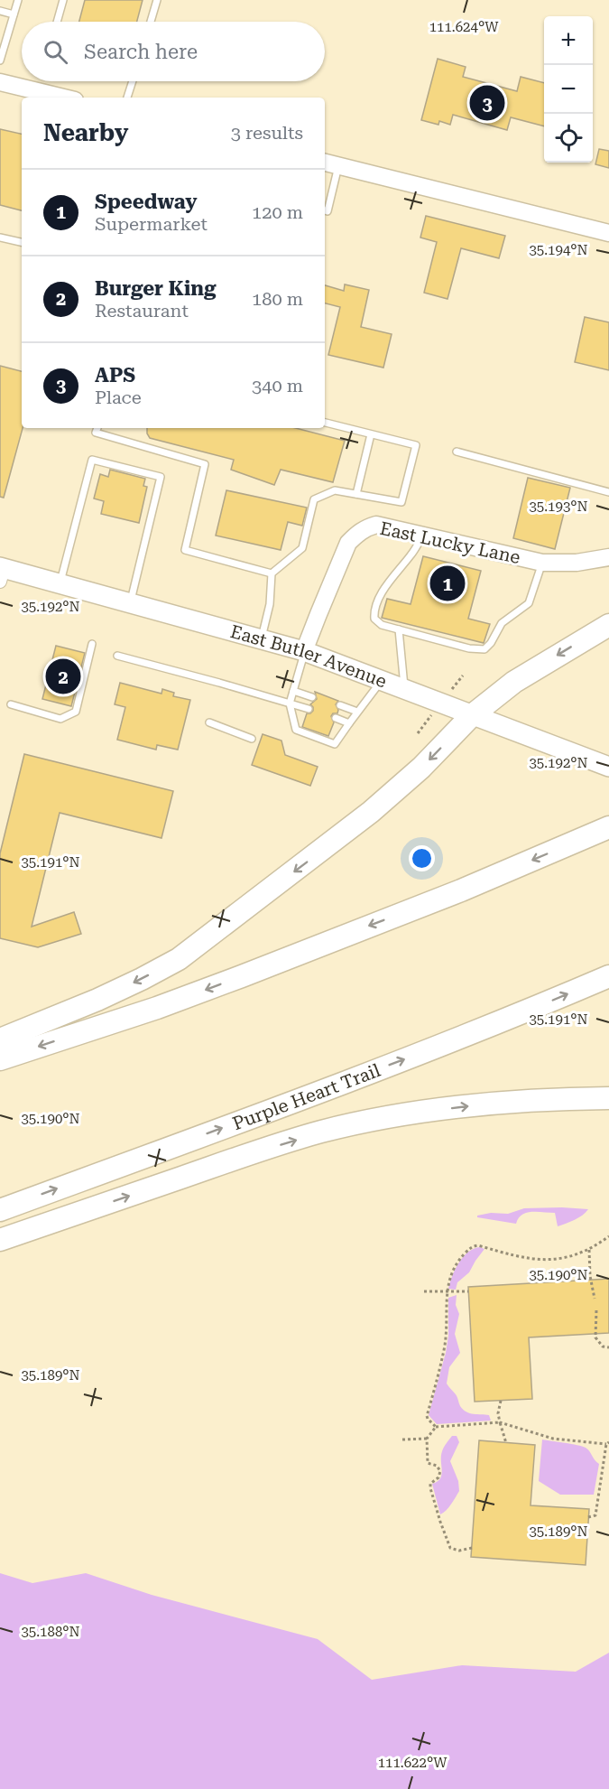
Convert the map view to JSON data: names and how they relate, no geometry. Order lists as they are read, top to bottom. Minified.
{"streets":{"highway":["Purple Heart Trail"],"main road":["East Butler Avenue"],"street":["East Lucky Lane"]},"crossings":[["East Lucky Lane","East Butler Avenue"]],"page":{"map_buttons":["+","−"],"search":"Search here","pins":["3","1","2"],"heading":["Nearby","3 results"],"list":[{"mark":"1","name":"Speedway","note":"Supermarket","value":"120 m"},{"mark":"2","name":"Burger King","note":"Restaurant","value":"180 m"},{"mark":"3","name":"APS","note":"Place","value":"340 m"}]},"coordinates":["111.624°W","35.194°N","35.193°N","35.192°N","35.191°N","35.190°N","35.189°N","35.188°N","111.622°W"]}
